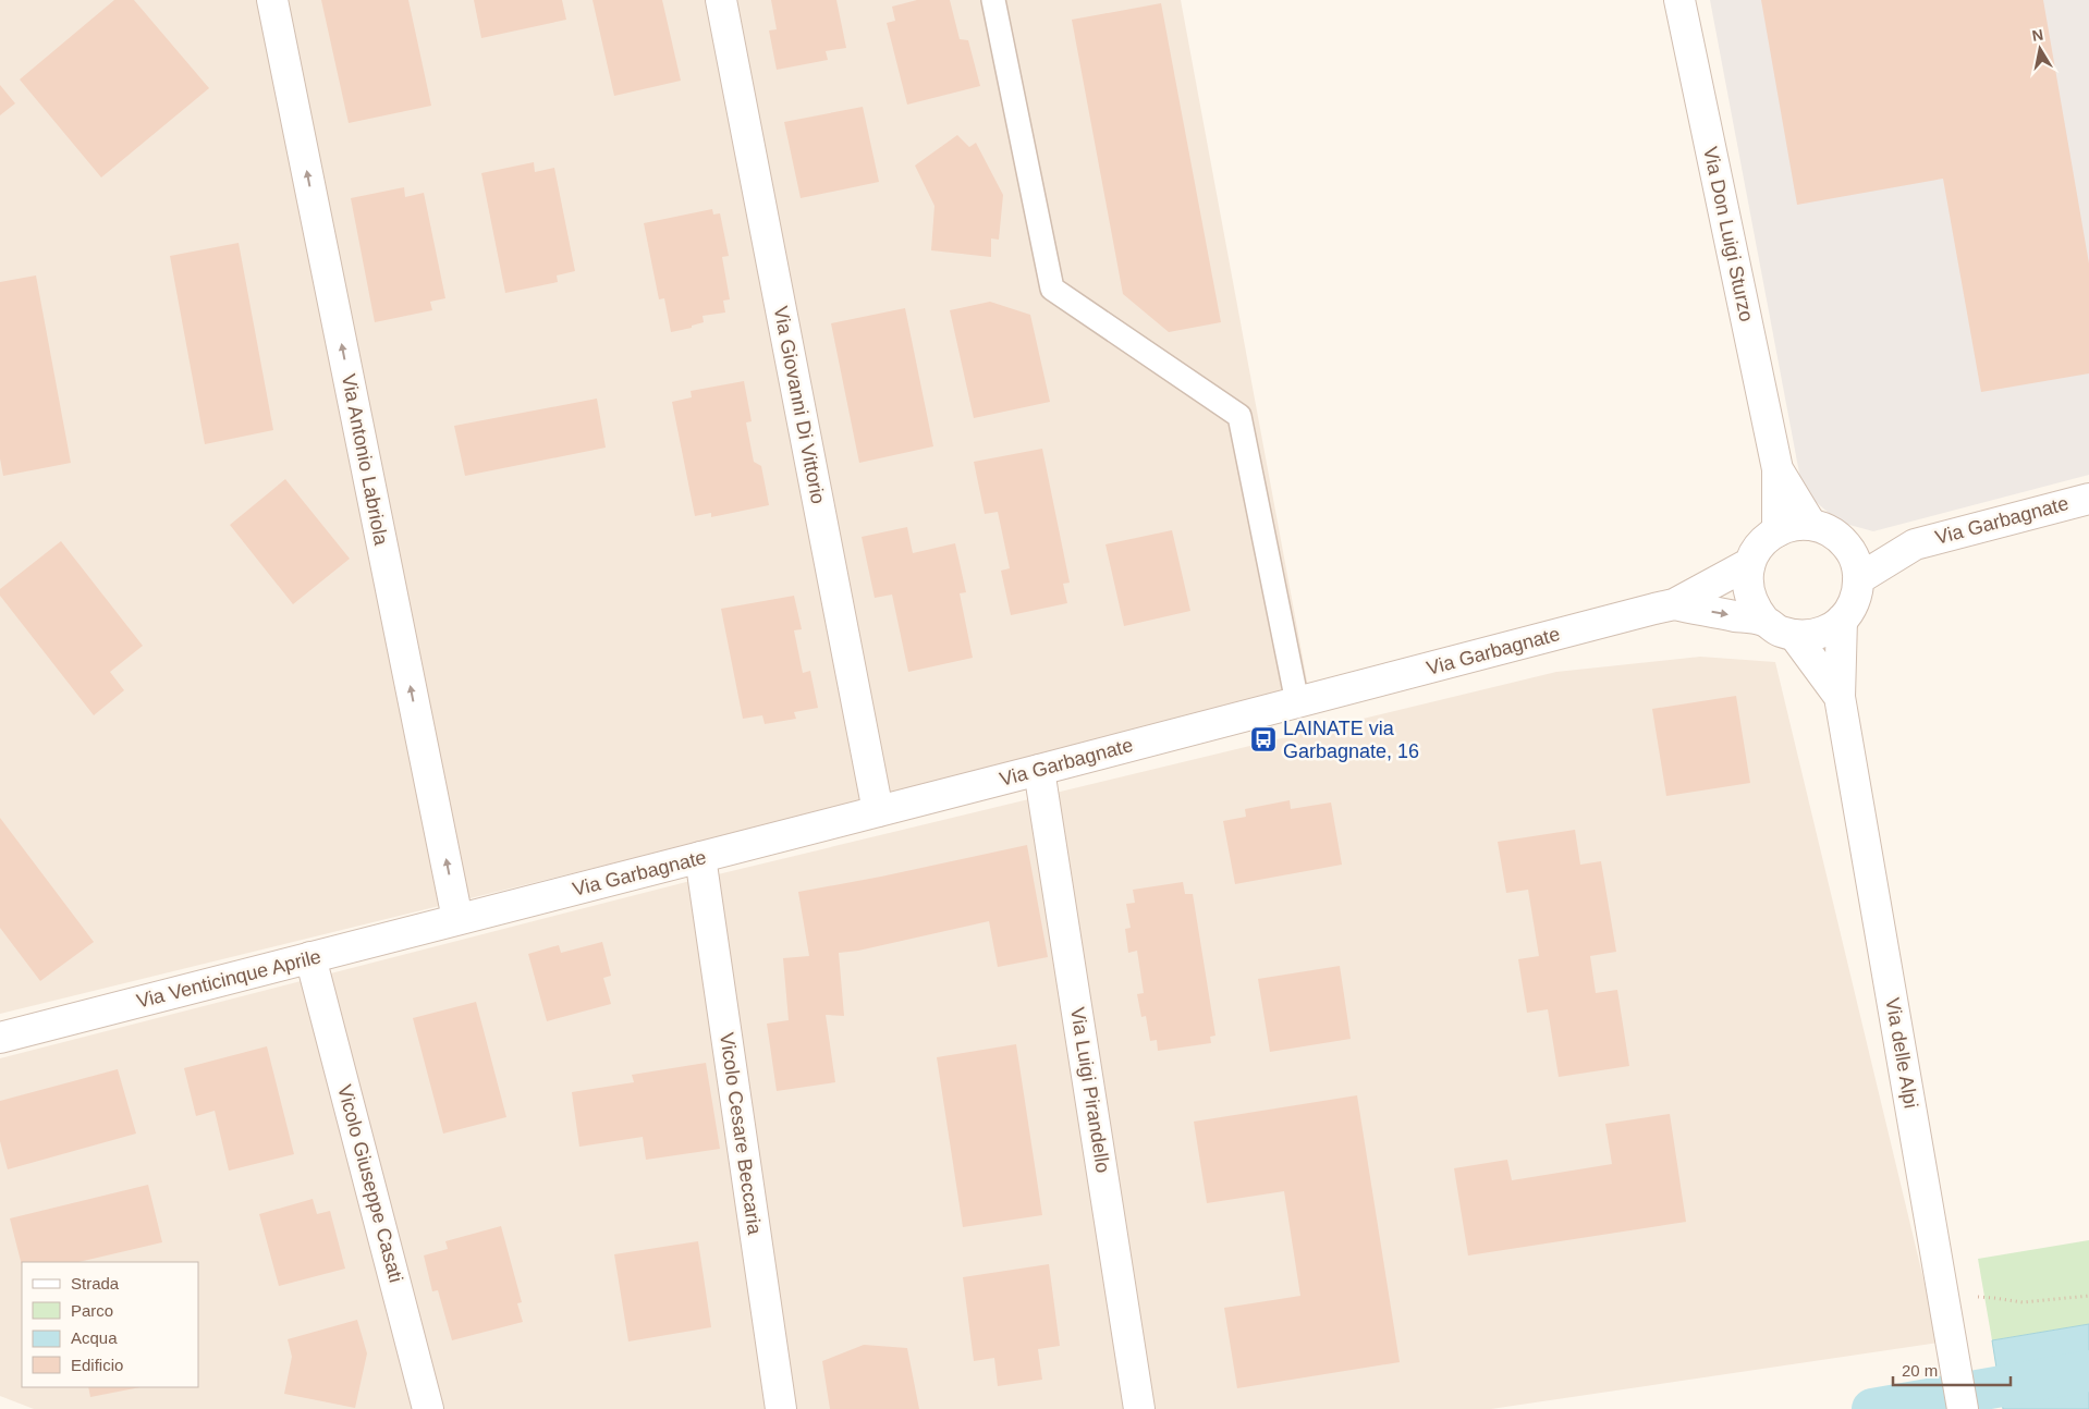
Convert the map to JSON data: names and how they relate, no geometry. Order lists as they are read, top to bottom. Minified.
{"streets":{"street":["Via Don Luigi Sturzo","Via Giovanni Di Vittorio","Via Antonio Labriola","Via Garbagnate","Via Venticinque Aprile","Via delle Alpi","Via Luigi Pirandello","Vicolo Cesare Beccaria","Vicolo Giuseppe Casati"]},"crossings":[["Via Don Luigi Sturzo","Via Garbagnate"],["Via Don Luigi Sturzo","Via delle Alpi"],["Via Giovanni Di Vittorio","Via Garbagnate"],["Via Antonio Labriola","Via Garbagnate"],["Via Antonio Labriola","Via Venticinque Aprile"],["Via Garbagnate","Via Venticinque Aprile"],["Via Garbagnate","Via delle Alpi"],["Via Garbagnate","Via Luigi Pirandello"],["Via Garbagnate","Vicolo Cesare Beccaria"],["Via Venticinque Aprile","Vicolo Giuseppe Casati"]],"one_way":["Via Antonio Labriola"],"places":{"bus stop":["LAINATE via Garbagnate, 16"]},"legend":["Strada","Parco","Acqua","Edificio"],"scale_bar":"20 m","north":"top"}
